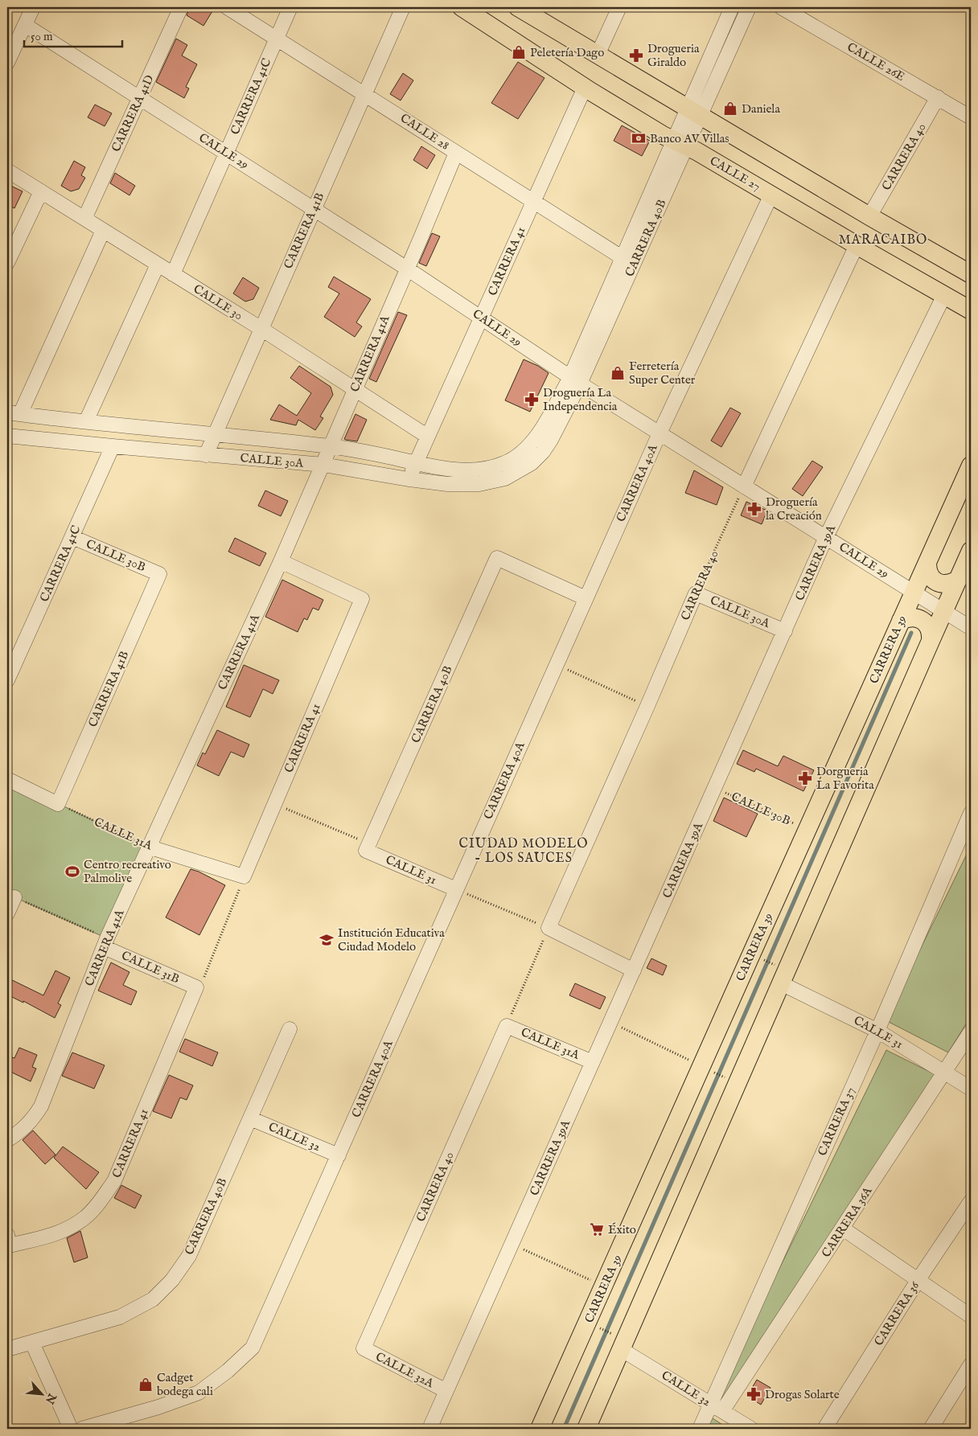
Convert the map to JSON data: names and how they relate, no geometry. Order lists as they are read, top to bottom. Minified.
{"streets":{"main road":["CALLE 27","CARRERA 39"],"street":["CALLE 26E","CARRERA 41C","CARRERA 41D","CALLE 28","CALLE 29","CARRERA 40","CARRERA 41B","CARRERA 40B","CARRERA 41","CALLE 30","CARRERA 41A","CALLE 30A","CARRERA 40A","CALLE 30B","CARRERA 39A","CALLE 31A","CALLE 31","CALLE 31B","CARRERA 37","CALLE 32","CARRERA 36A","CARRERA 36","CALLE 32A"]},"crossings":[["CALLE 26E","CARRERA 40"],["CARRERA 41C","CALLE 28"],["CARRERA 41C","CALLE 29"],["CARRERA 41C","CALLE 30"],["CARRERA 41C","CALLE 30A"],["CARRERA 41C","CALLE 30B"],["CARRERA 41D","CALLE 29"],["CARRERA 41D","CALLE 30"],["CALLE 28","CARRERA 41B"],["CALLE 28","CARRERA 40B"],["CALLE 28","CARRERA 41"],["CALLE 28","CARRERA 41A"],["CALLE 29","CARRERA 40"],["CALLE 29","CARRERA 41B"],["CALLE 29","CARRERA 40B"],["CALLE 29","CARRERA 41"],["CALLE 29","CARRERA 41A"],["CALLE 29","CARRERA 40A"],["CALLE 29","CARRERA 39A"],["CALLE 29","CARRERA 39"],["CARRERA 40","CALLE 30A"],["CARRERA 40","CALLE 31A"],["CARRERA 40","CALLE 32A"],["CALLE 27","CARRERA 40B"],["CALLE 27","CARRERA 41"],["CALLE 27","CARRERA 40A"],["CALLE 27","CARRERA 39A"],["CARRERA 41B","CALLE 30"],["CARRERA 41B","CALLE 30A"],["CARRERA 41B","CALLE 30B"],["CARRERA 41B","CALLE 31A"],["CARRERA 40B","CARRERA 41"],["CARRERA 40B","CALLE 30A"],["CARRERA 40B","CARRERA 40A"],["CARRERA 40B","CALLE 31"],["CARRERA 40B","CALLE 32"],["CARRERA 41","CALLE 30"],["CARRERA 41","CARRERA 41A"],["CARRERA 41","CALLE 30A"],["CARRERA 41","CALLE 31A"],["CARRERA 41","CALLE 31B"],["CALLE 30","CARRERA 41A"],["CARRERA 41A","CALLE 30A"],["CARRERA 41A","CALLE 31A"],["CARRERA 41A","CALLE 31B"],["CALLE 30A","CARRERA 39A"],["CARRERA 40A","CALLE 31"],["CARRERA 40A","CALLE 32"],["CALLE 30B","CARRERA 39A"],["CALLE 30B","CARRERA 39"],["CARRERA 39A","CALLE 31A"],["CARRERA 39A","CALLE 32A"],["CALLE 31","CARRERA 37"],["CALLE 31","CARRERA 36A"],["CARRERA 37","CALLE 32"],["CARRERA 37","CARRERA 36A"],["CALLE 32","CARRERA 36A"]],"districts":["MARACAIBO","CIUDAD MODELO - LOS SAUCES"],"places":{"shop":["Peletería Dago","Daniela","Ferretería Super Center","Cadget bodega cali"],"pharmacy":["Drogueria Giraldo","Droguería La Independencia","Droguería la Creación","Dorgueria La Favorita","Drogas Solarte"],"bank":["Banco AV Villas"],"sports":["Centro recreativo Palmolive"],"school or university":["Institución Educativa Ciudad Modelo"],"supermarket":["Éxito"]},"scale_bar":"50 m","north":"bottom right"}
